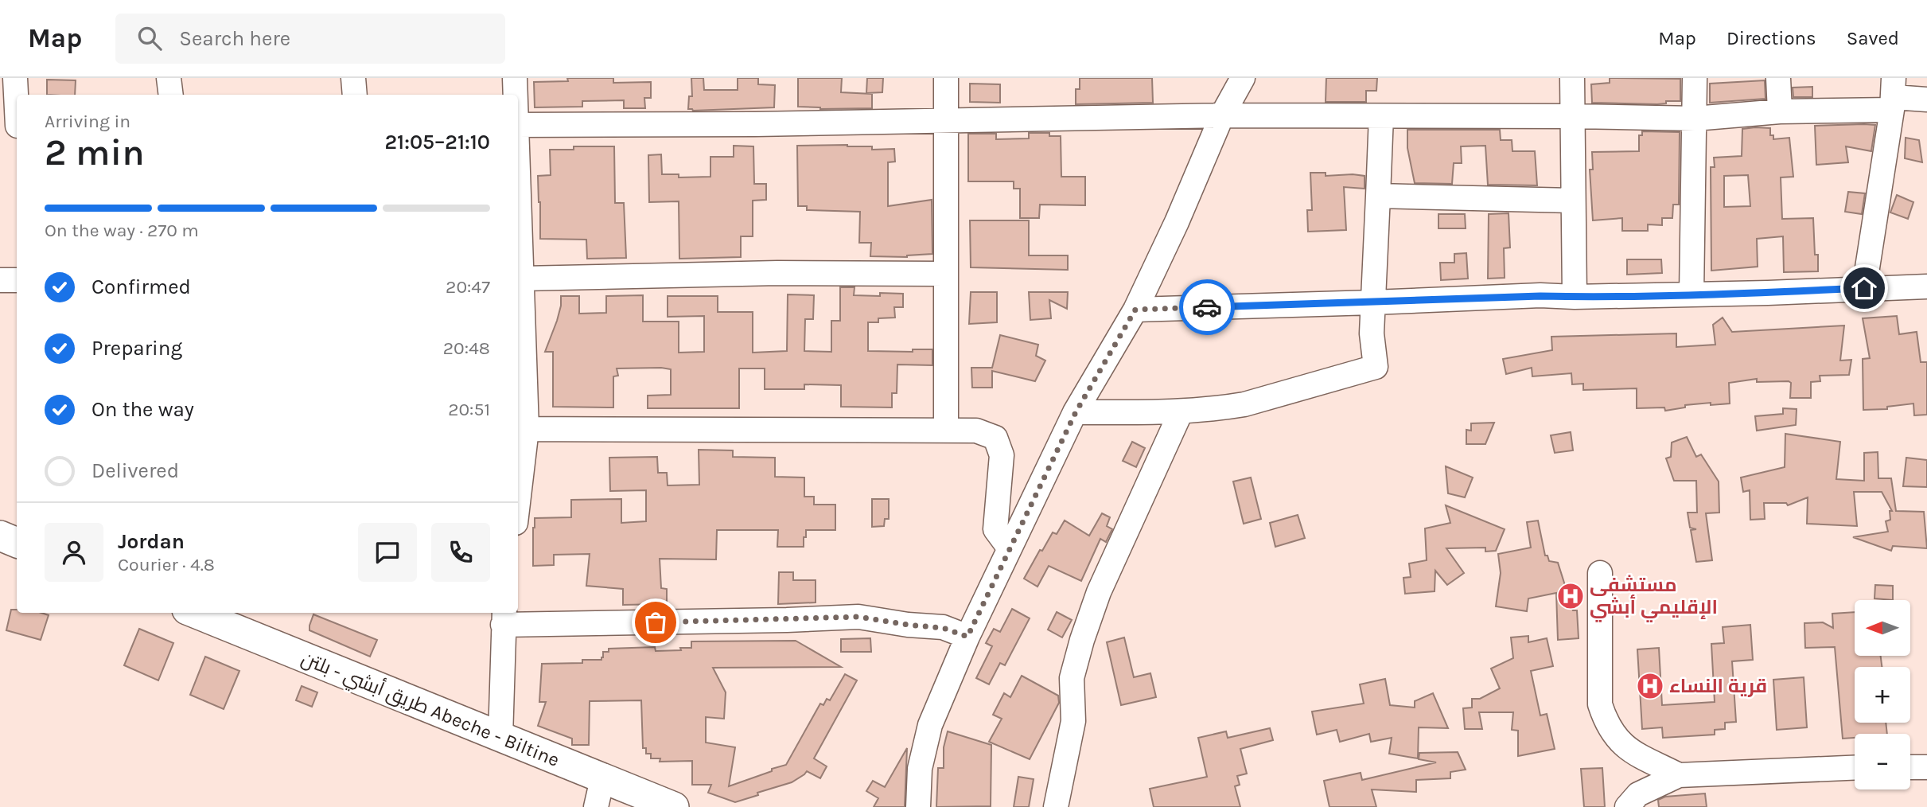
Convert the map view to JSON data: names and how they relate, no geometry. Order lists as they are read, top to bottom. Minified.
{"streets":{"main road":["طريق أبشي - بلتن Abeche - Biltine"]},"places":{"hospital":["مستشفى الإقليمي أبشي","قرية النساء"]},"north":"left","page":{"header":"Map","search":"Search here","nav":["Map","Directions","Saved"],"heading":["2 min","Arriving in","21:05–21:10"],"panel":["Jordan","Courier · 4.8"],"bar":"On the way · 270 m","list":[["Confirmed","20:47"],["Preparing","20:48"],["On the way","20:51"],"Delivered"],"map_buttons":["+","−"]}}
